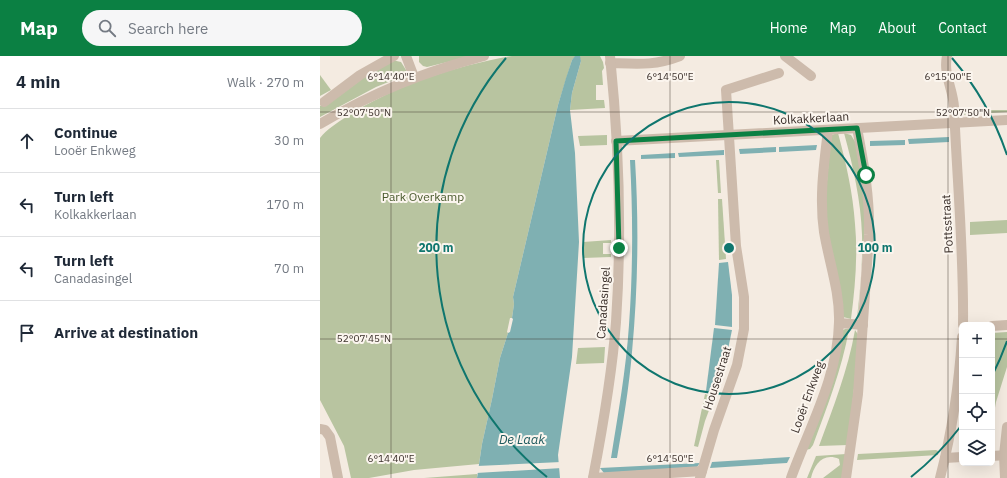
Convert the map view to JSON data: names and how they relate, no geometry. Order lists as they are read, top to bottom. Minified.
{"streets":{"street":["Kolkakkerlaan","Pottsstraat","Canadasingel","Housestraat","Looër Enkweg"]},"crossings":[["Kolkakkerlaan","Pottsstraat"],["Kolkakkerlaan","Canadasingel"],["Kolkakkerlaan","Housestraat"],["Kolkakkerlaan","Looër Enkweg"]],"water":["De Laak"],"parks":["Park Overkamp"],"page":{"header":"Map","search":"Search here","nav":["Home","Map","About","Contact"],"heading":["4 min","Walk · 270 m"],"list":[["Continue","Looër Enkweg","30 m"],["Turn left","Kolkakkerlaan","170 m"],["Turn left","Canadasingel","70 m"],"Arrive at destination"],"map_buttons":["+","−"]},"coordinates":["6°14'40\"E","6°14'50\"E","6°15'00\"E","52°07'50\"N","52°07'45\"N"],"rings":["100 m","200 m"]}
